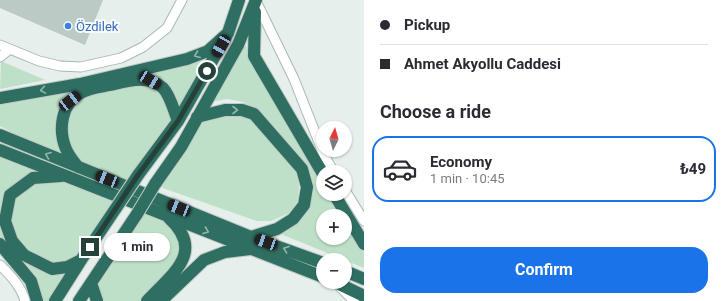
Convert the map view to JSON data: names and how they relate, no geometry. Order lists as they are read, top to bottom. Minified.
{"places":["Özdilek"],"north":"top","page":{"banner":["Pickup","Ahmet Akyollu Caddesi"],"heading":"Choose a ride","map_buttons":["+","−"],"list":[{"name":"Economy","note":"1 min · 10:45","value":"₺49"}],"bubble":"1 min","buttons":"Confirm"}}
